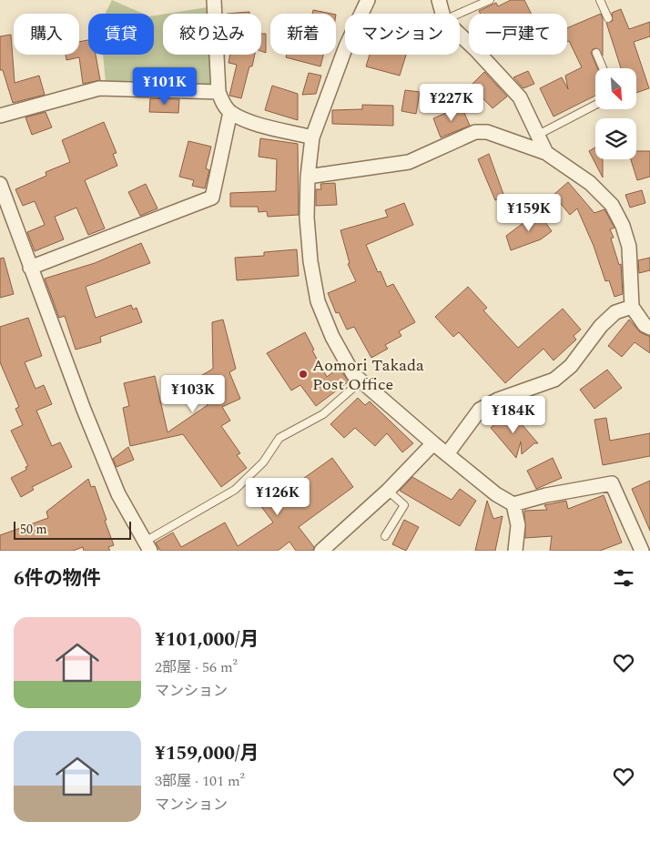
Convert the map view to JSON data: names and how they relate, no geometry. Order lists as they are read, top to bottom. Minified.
{"places":["Aomori Takada Post Office"],"scale_bar":"50 m","north":"bottom right","page":{"chip":["購入","賃貸","絞り込み","新着","マンション","一戸建て"],"price":["¥101K","¥227K","¥159K","¥103K","¥184K","¥126K"],"scale":"50 m","heading":"6件の物件","list":[{"name":"¥101,000/月","note":"2部屋 · 56 m² · マンション"},{"name":"¥159,000/月","note":"3部屋 · 101 m² · マンション"}]}}
